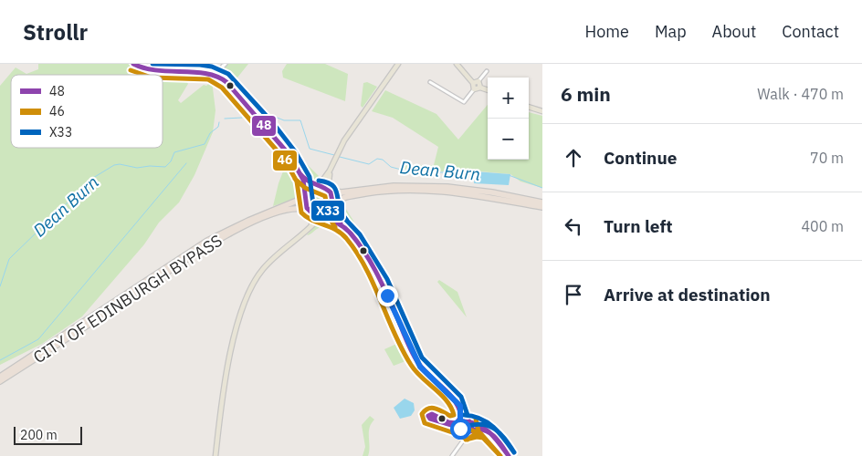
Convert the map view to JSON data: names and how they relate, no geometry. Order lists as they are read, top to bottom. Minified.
{"streets":{"highway":["CITY OF EDINBURGH BYPASS"]},"water":["Dean Burn"],"lines":["transit line 48","transit line X33","transit line 46"],"legend":["48","46","X33"],"scale_bar":"200 m","page":{"header":"Strollr","nav":["Home","Map","About","Contact"],"heading":["6 min","Walk · 470 m"],"map_buttons":["+","−"],"list":[["Continue","70 m"],["Turn left","400 m"],"Arrive at destination"],"scale":"200 m"}}
